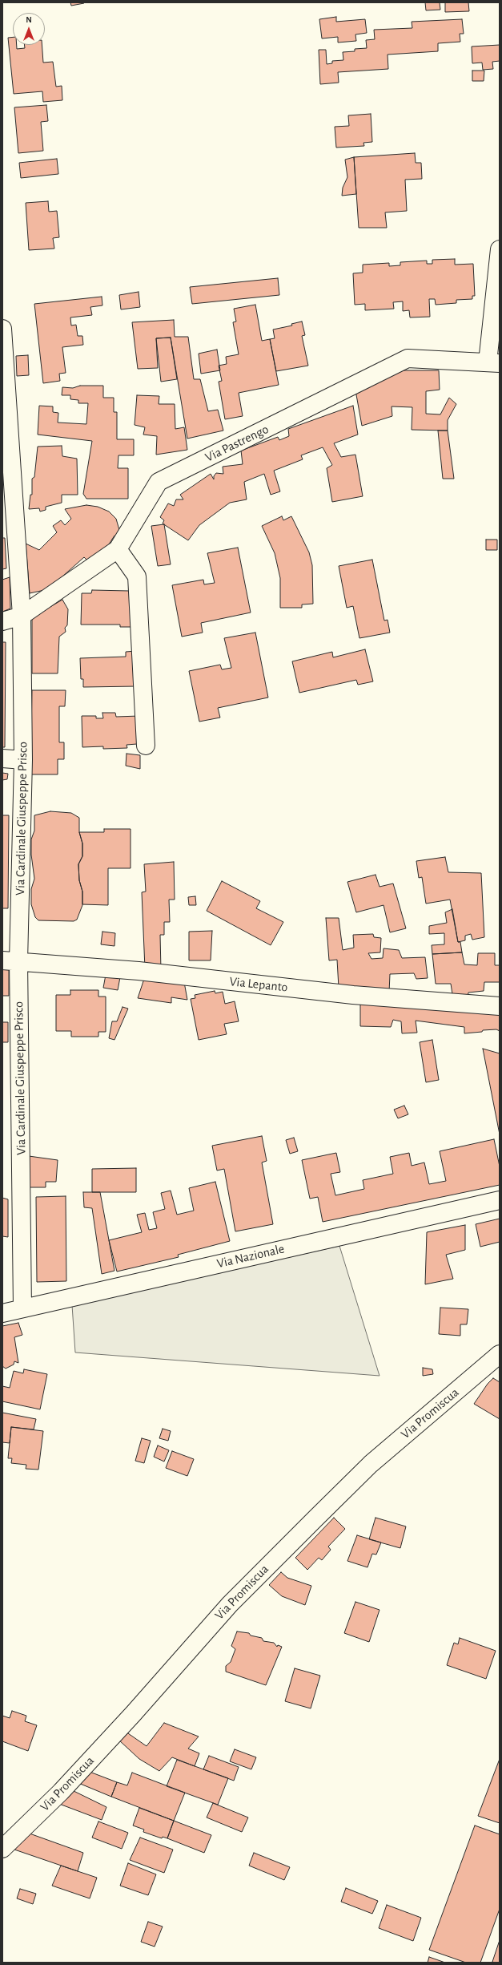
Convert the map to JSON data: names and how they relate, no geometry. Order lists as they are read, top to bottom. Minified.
{"streets":{"street":["Via Pastrengo","Via Cardinale Giuspeppe Prisco","Via Lepanto","Via Nazionale","Via Promiscua"]},"crossings":[["Via Pastrengo","Via Cardinale Giuspeppe Prisco"],["Via Cardinale Giuspeppe Prisco","Via Lepanto"],["Via Cardinale Giuspeppe Prisco","Via Nazionale"]],"north":"top"}
